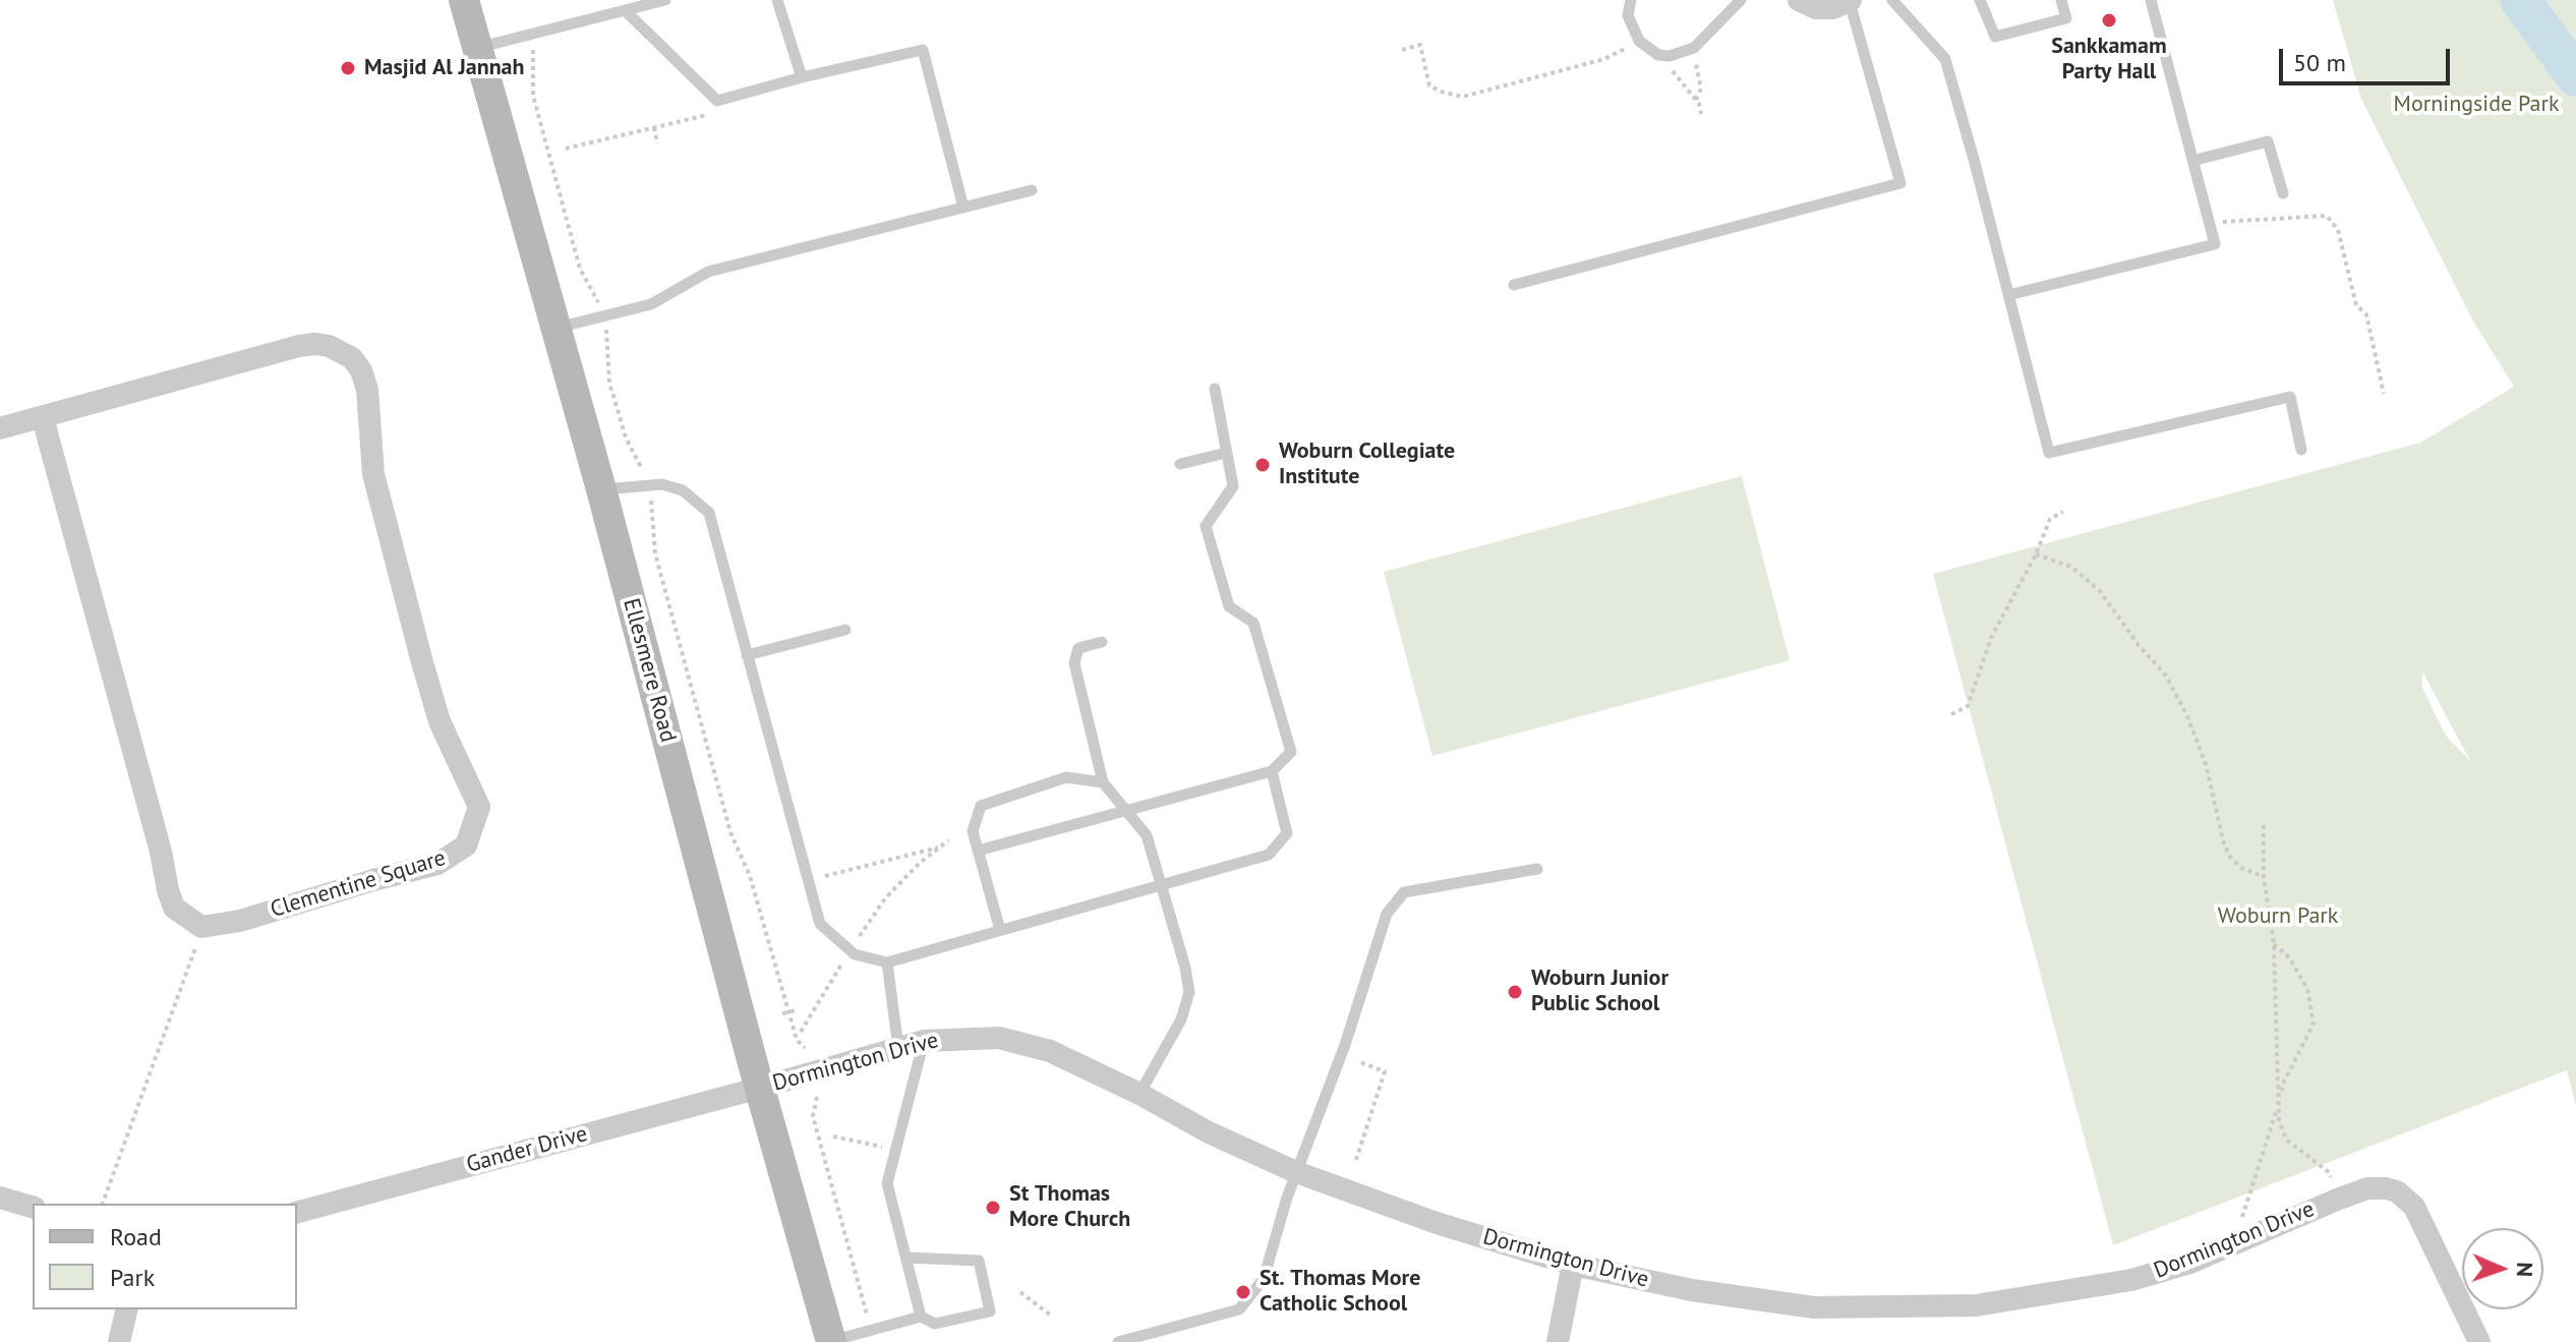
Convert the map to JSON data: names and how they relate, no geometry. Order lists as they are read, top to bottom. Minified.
{"streets":{"main road":["Ellesmere Road"],"street":["Clementine Square","Dormington Drive","Gander Drive"]},"crossings":[["Ellesmere Road","Dormington Drive"],["Ellesmere Road","Gander Drive"],["Dormington Drive","Gander Drive"]],"parks":["Morningside Park","Woburn Park"],"places":["Sankkamam Party Hall","Masjid Al Jannah","Woburn Collegiate Institute","Woburn Junior Public School","St Thomas More Church","St. Thomas More Catholic School"],"legend":["Road","Park"],"scale_bar":"50 m","north":"right"}
